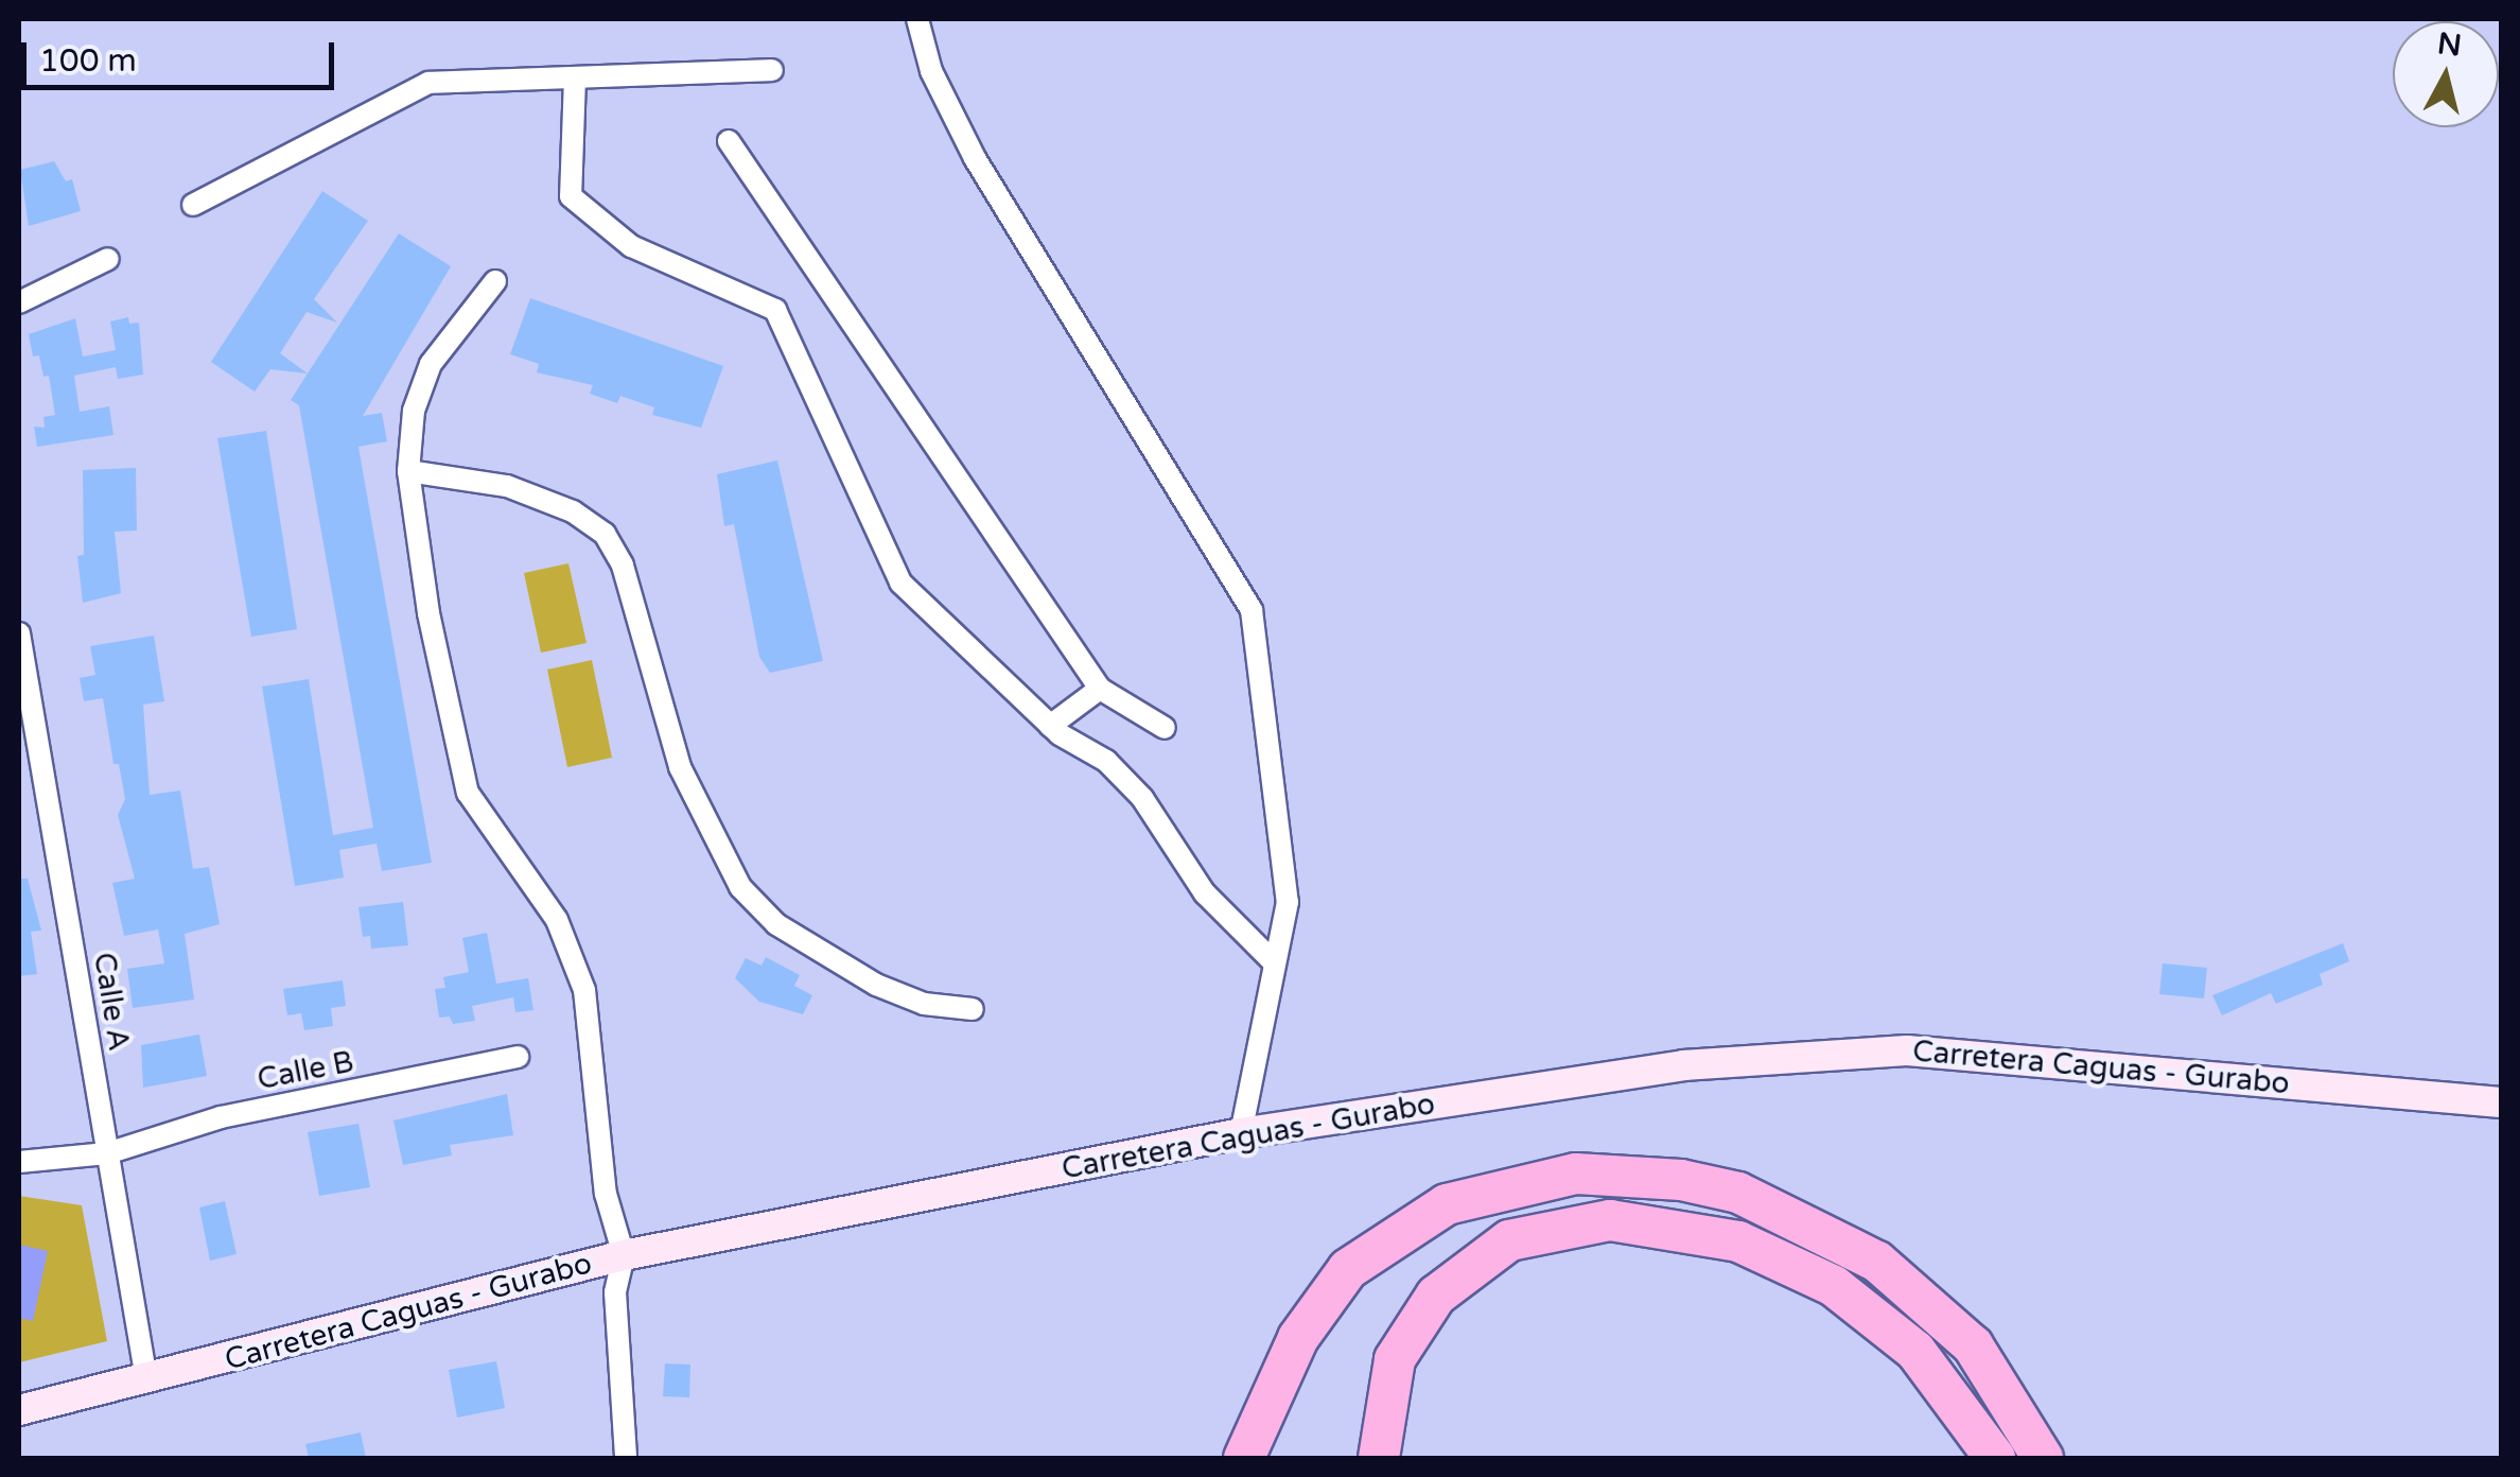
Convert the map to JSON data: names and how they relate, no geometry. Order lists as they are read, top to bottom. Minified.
{"streets":{"main road":["Carretera Caguas - Gurabo"],"street":["Calle A","Calle B"]},"crossings":[["Calle A","Carretera Caguas - Gurabo"],["Calle A","Calle B"]],"scale_bar":"100 m","north":"top"}
